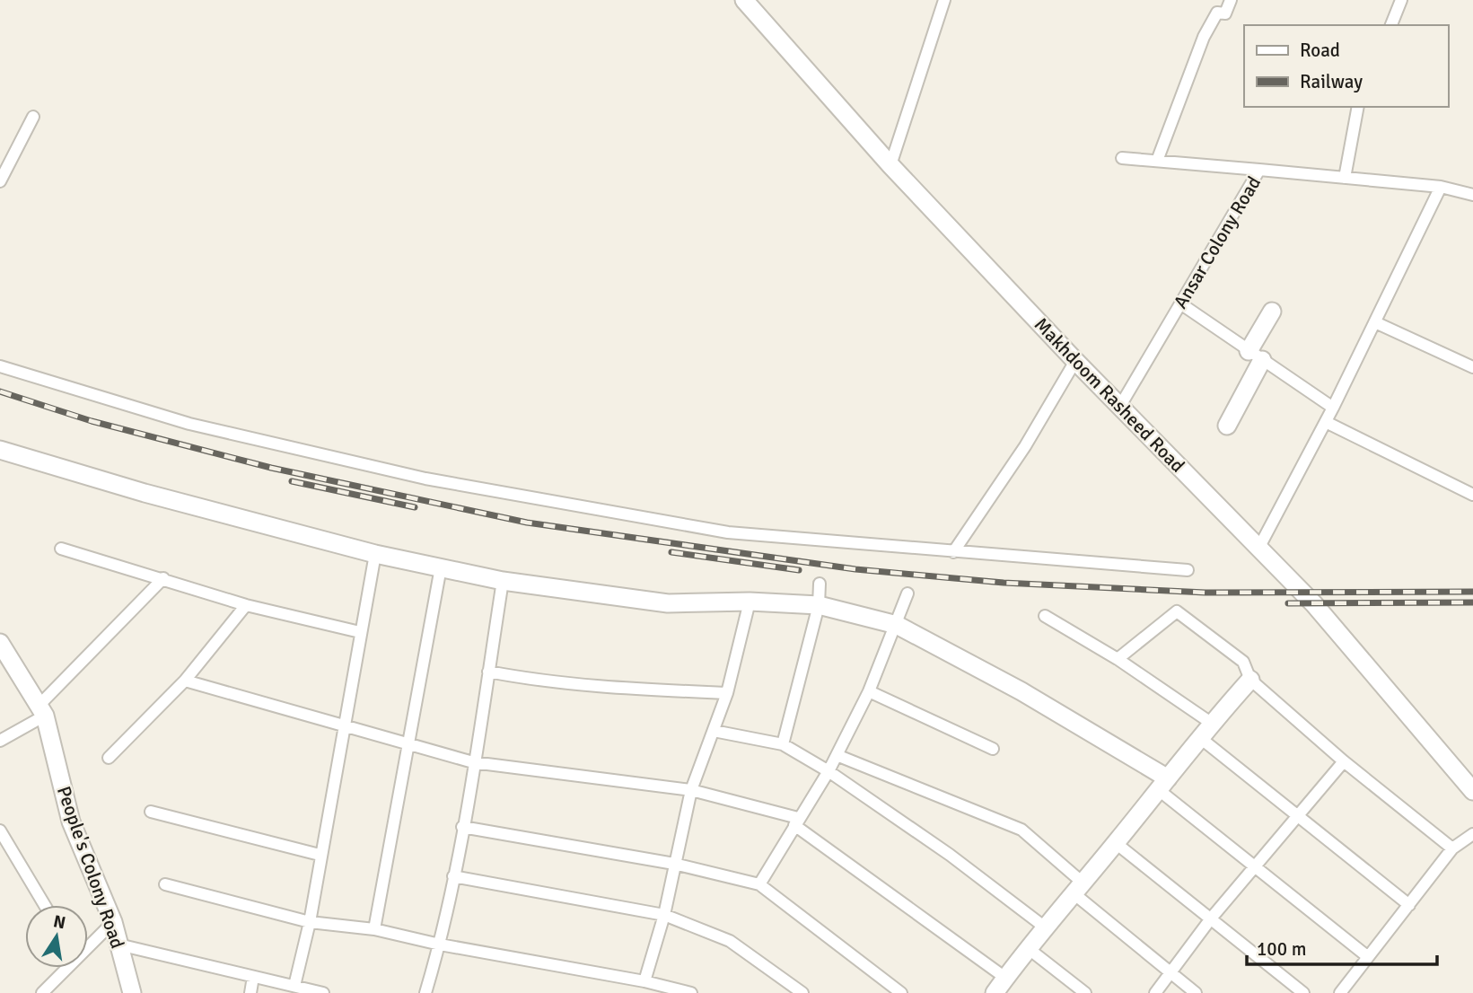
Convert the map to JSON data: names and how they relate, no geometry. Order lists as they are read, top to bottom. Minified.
{"streets":{"street":["Ansar Colony Road","Makhdoom Rasheed Road","People's Colony Road"]},"crossings":[["Ansar Colony Road","Makhdoom Rasheed Road"]],"legend":["Road","Railway"],"scale_bar":"100 m","north":"top"}
